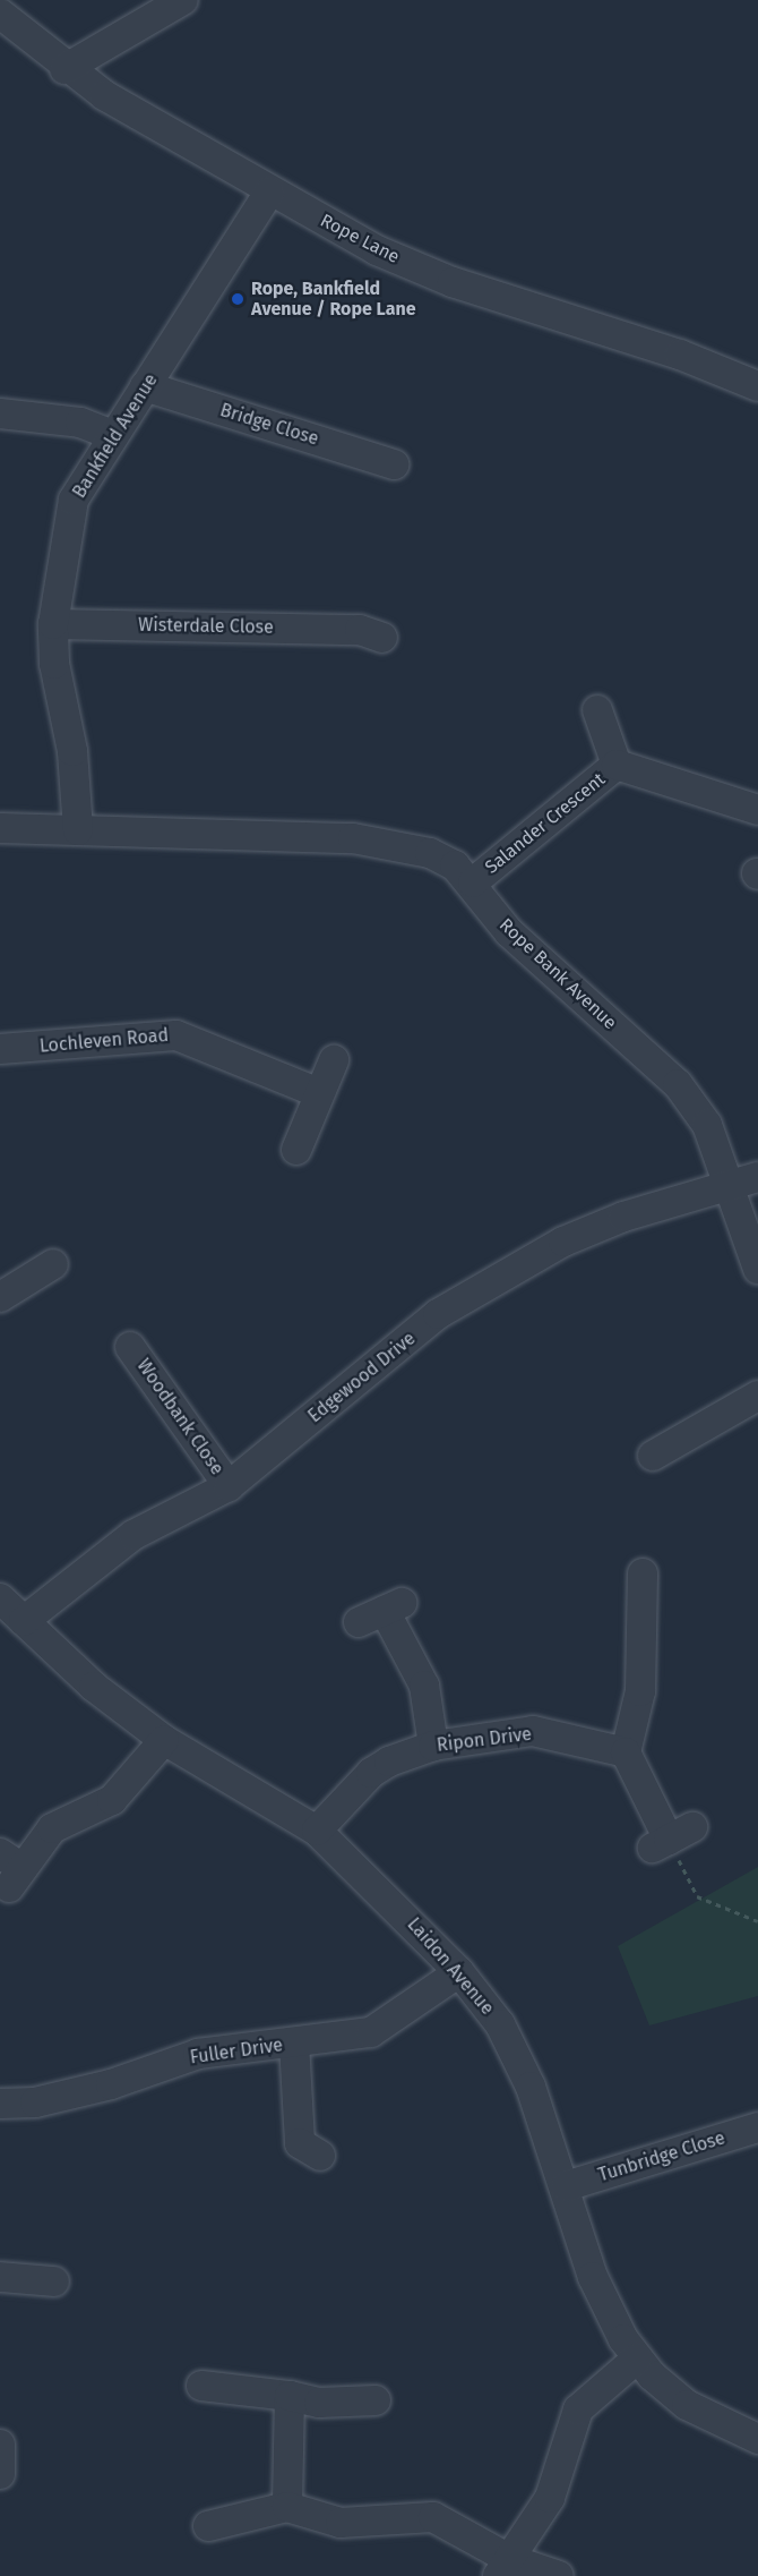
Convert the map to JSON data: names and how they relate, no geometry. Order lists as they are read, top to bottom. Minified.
{"streets":{"street":["Rope Lane","Bridge Close","Bankfield Avenue","Wisterdale Close","Salander Crescent","Rope Bank Avenue","Lochleven Road","Edgewood Drive","Woodbank Close","Ripon Drive","Laidon Avenue","Fuller Drive","Tunbridge Close"]},"crossings":[["Rope Lane","Bankfield Avenue"],["Bridge Close","Bankfield Avenue"],["Bankfield Avenue","Wisterdale Close"],["Bankfield Avenue","Rope Bank Avenue"],["Salander Crescent","Rope Bank Avenue"],["Rope Bank Avenue","Edgewood Drive"],["Edgewood Drive","Woodbank Close"],["Edgewood Drive","Laidon Avenue"],["Ripon Drive","Laidon Avenue"],["Laidon Avenue","Fuller Drive"],["Laidon Avenue","Tunbridge Close"]],"places":["Rope, Bankfield Avenue / Rope Lane"]}
